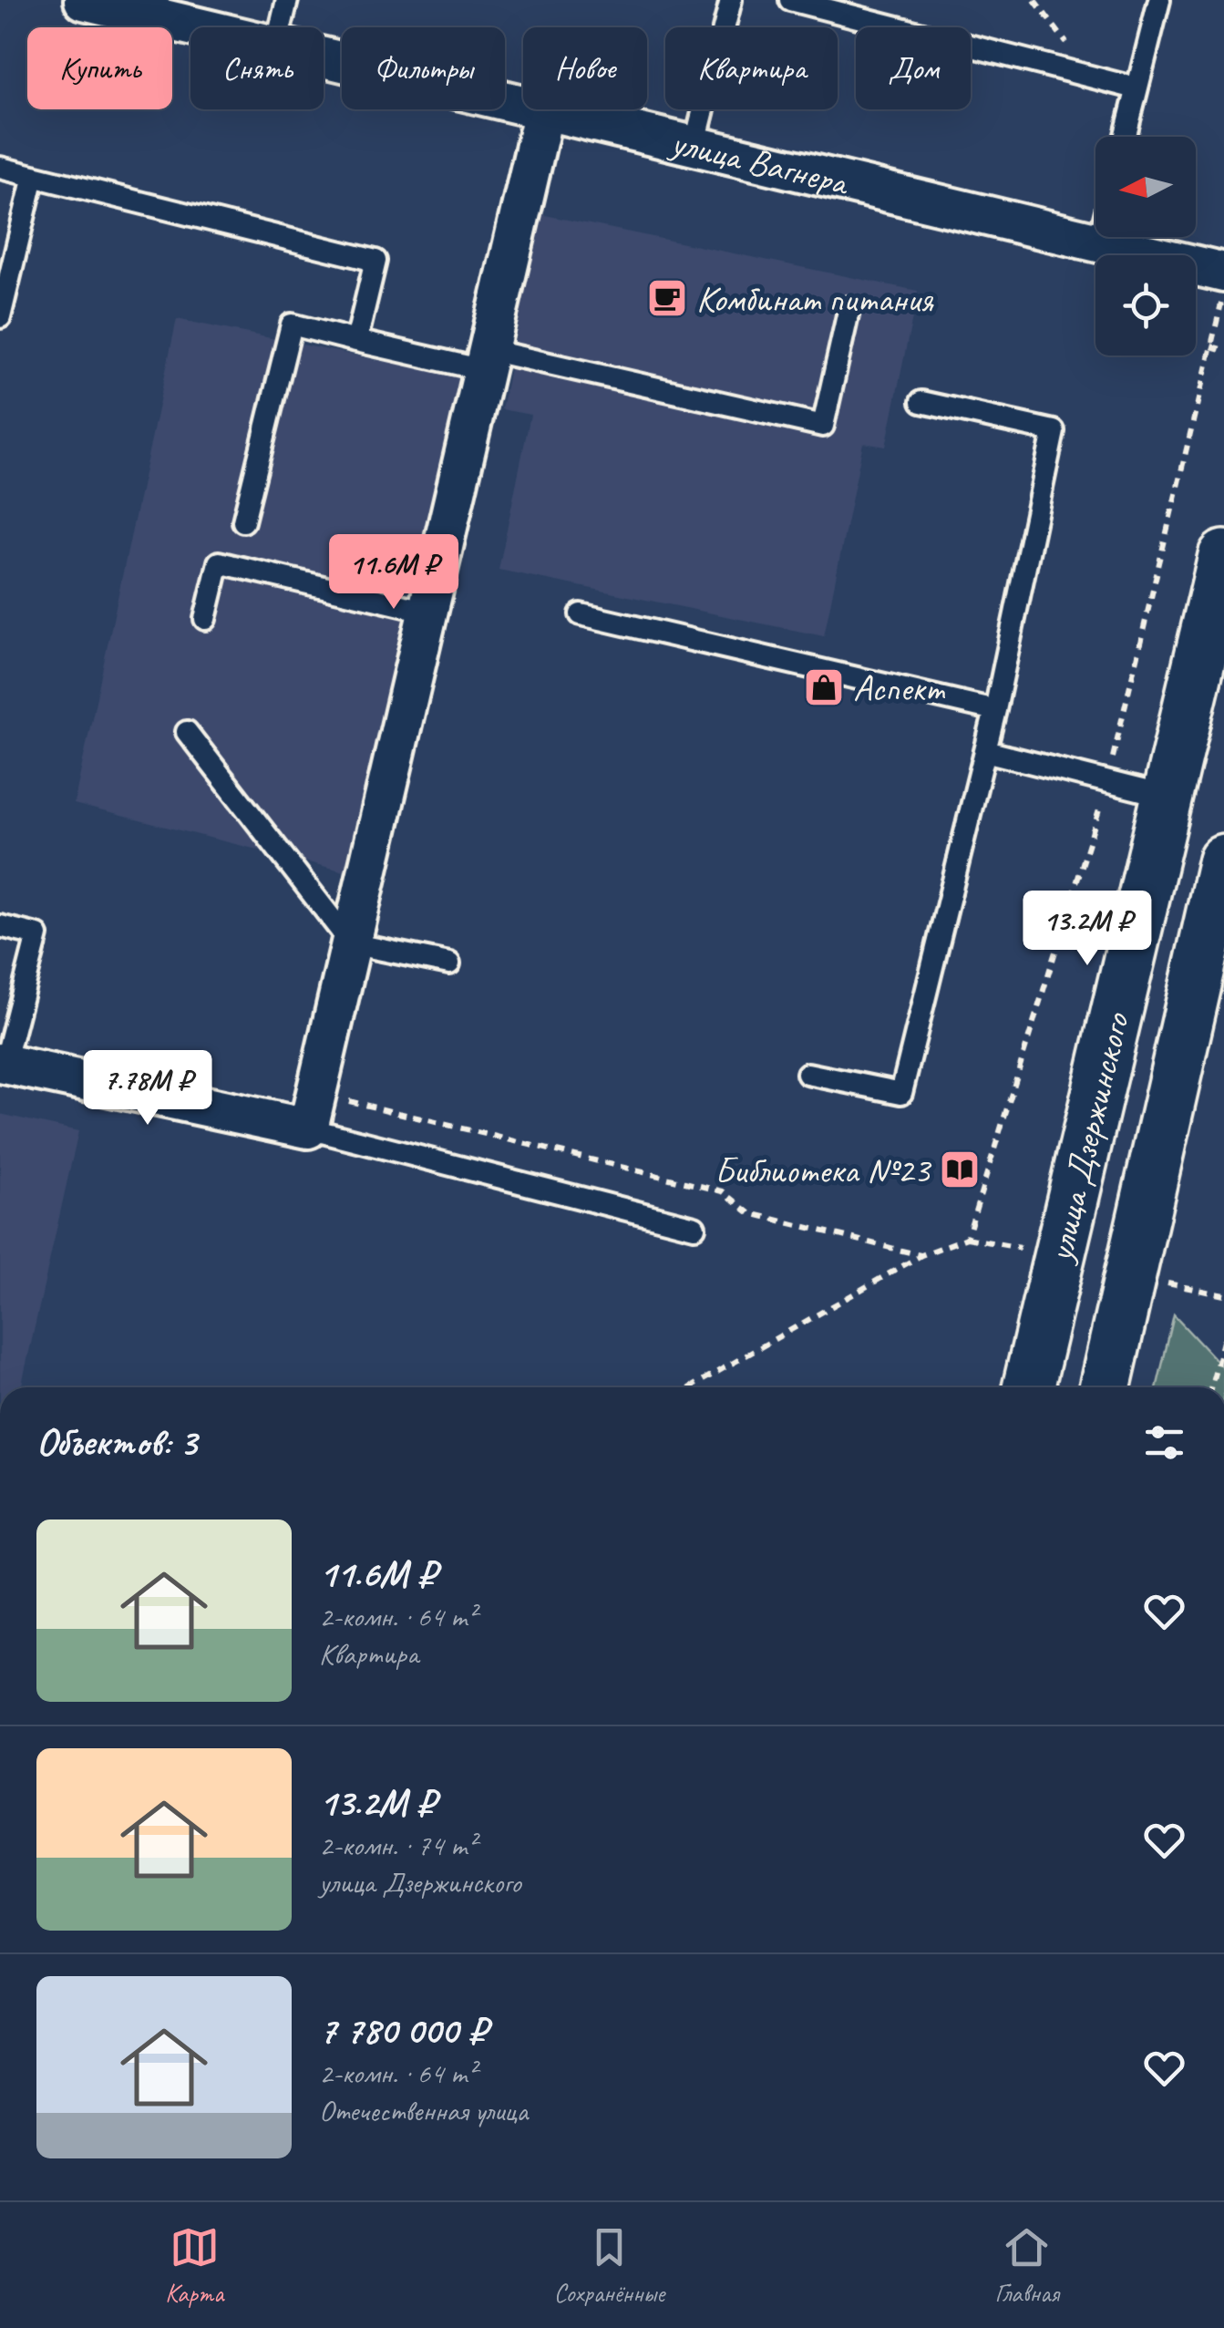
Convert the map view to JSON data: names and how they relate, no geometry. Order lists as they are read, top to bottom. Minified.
{"streets":{"main road":["улица Дзержинского"],"street":["улица Вагнера"]},"places":{"cafe":["Комбинат питания"],"shop":["Аспект"],"library":["Библиотека №23"]},"north":"left","page":{"chip":["Купить","Снять","Фильтры","Новое","Квартира","Дом"],"price":["11.6M ₽","13.2M ₽","7.78M ₽"],"heading":"Объектов: 3","list":[{"name":"11.6M ₽","note":"2-комн. · 64 m² · Квартира"},{"name":"13.2M ₽","note":"2-комн. · 74 m² · улица Дзержинского"},{"name":"7 780 000 ₽","note":"2-комн. · 64 m² · Отечественная улица"}],"tabs":["Карта","Сохранённые","Главная"]}}
